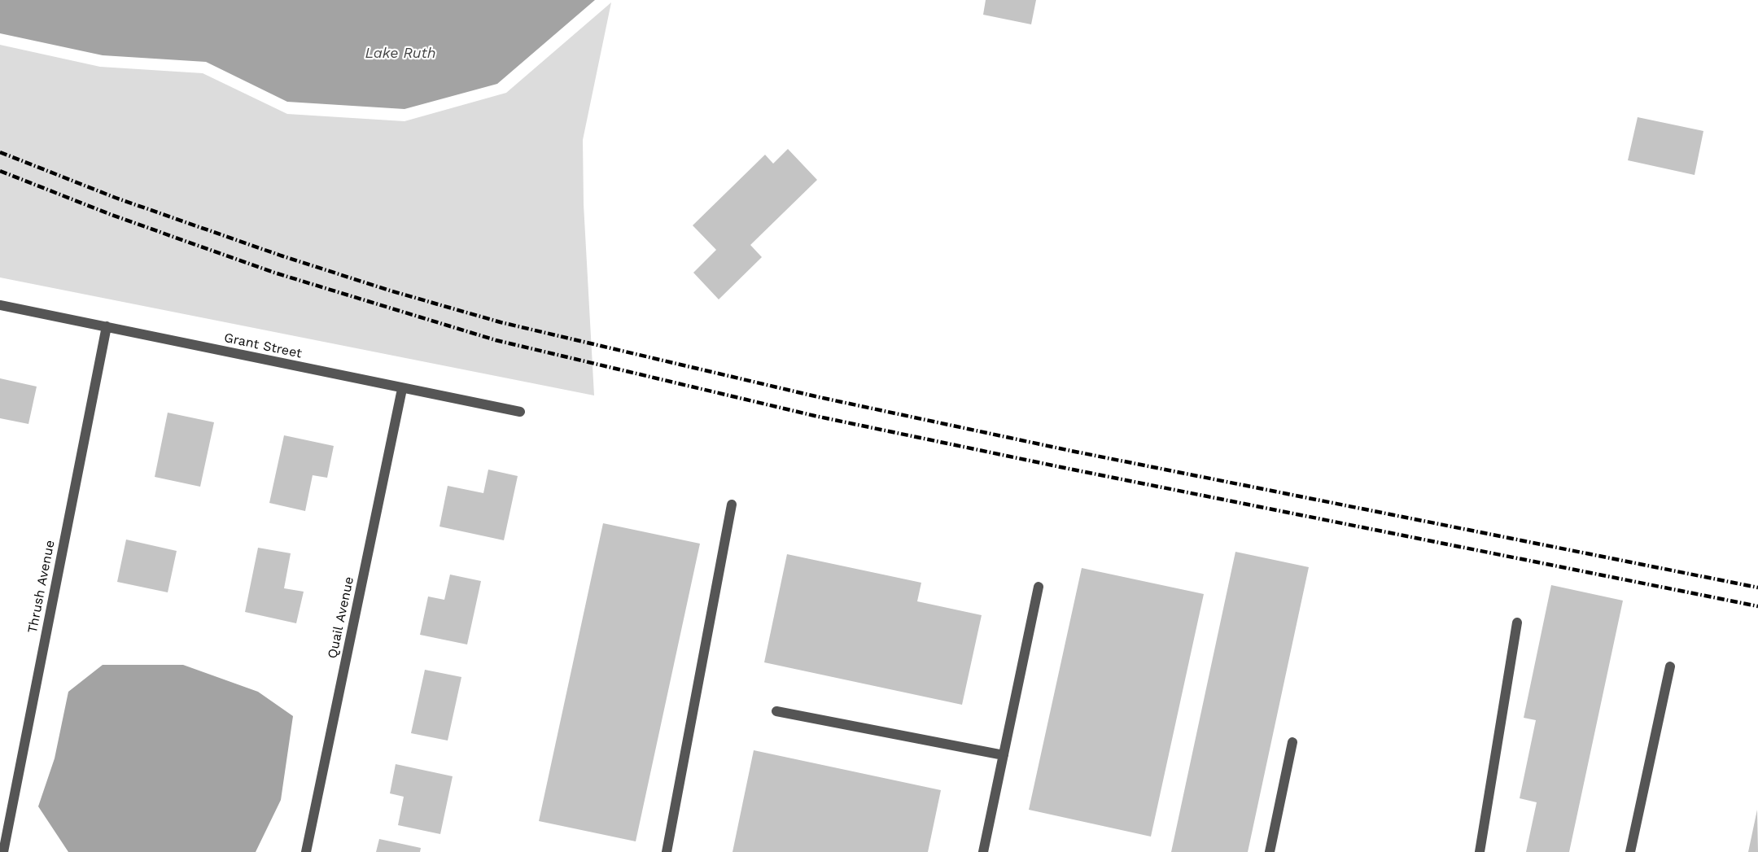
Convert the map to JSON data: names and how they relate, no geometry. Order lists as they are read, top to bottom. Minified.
{"streets":{"street":["Grant Street","Thrush Avenue","Quail Avenue"]},"crossings":[["Grant Street","Thrush Avenue"],["Grant Street","Quail Avenue"]],"water":["Lake Ruth"]}
